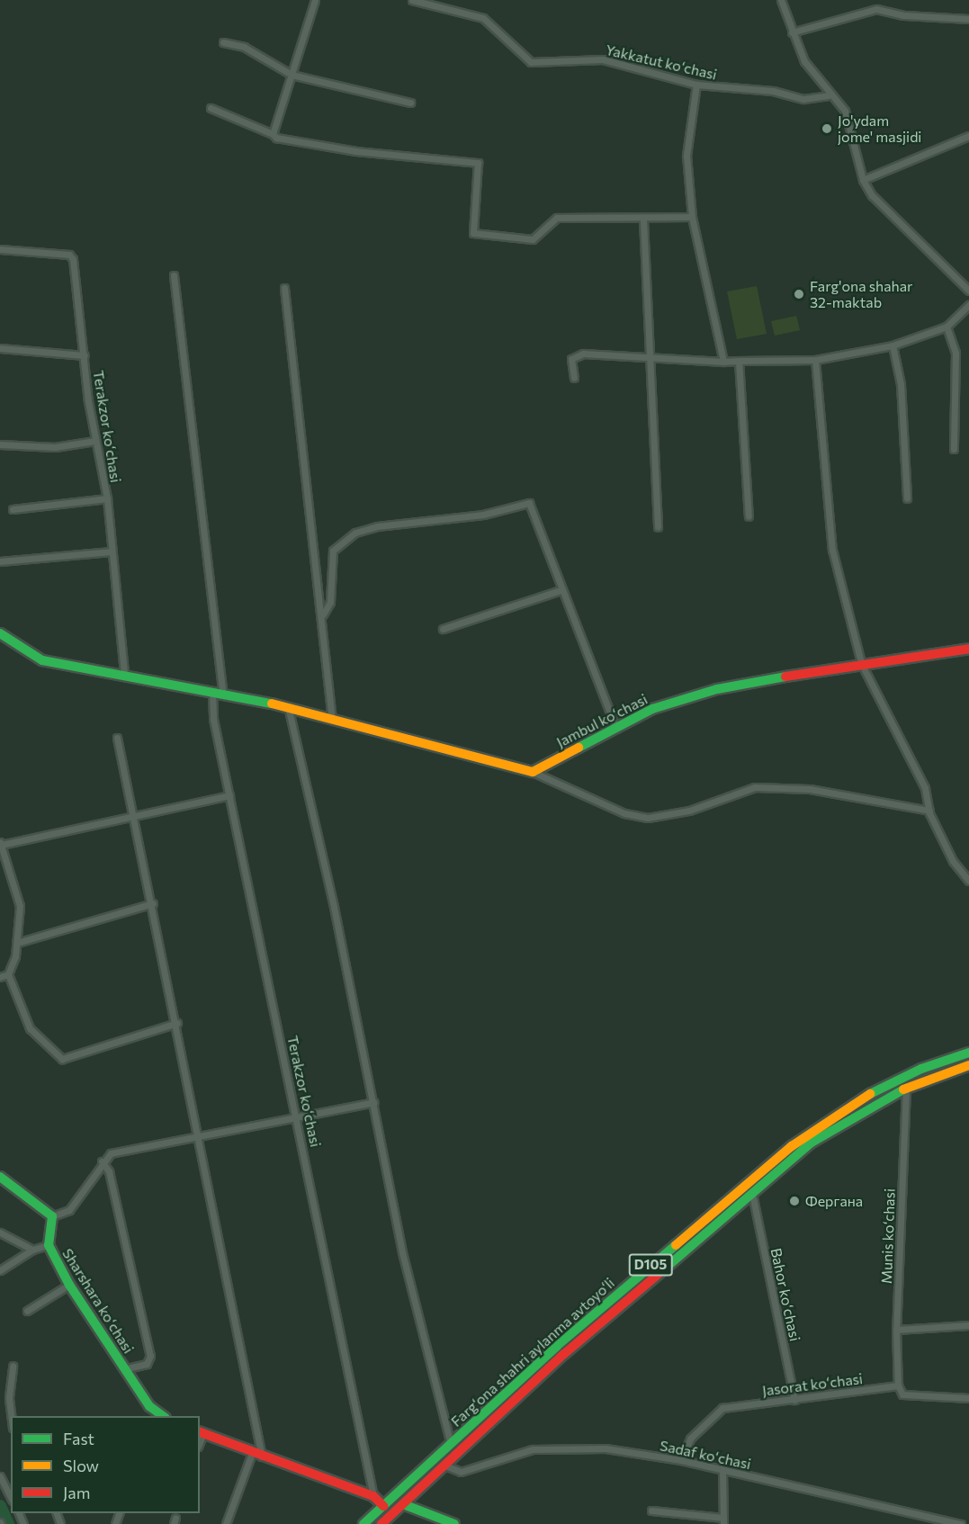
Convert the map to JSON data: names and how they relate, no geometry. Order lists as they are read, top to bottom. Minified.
{"streets":{"main road":["Jambul koʻchasi","D105","Sharshara koʻchasi","Farg‘ona shahri aylanma avtoyo‘li"],"street":["Yakkatut koʻchasi","Terakzor koʻchasi","Munis koʻchasi","Bahor koʻchasi","Jasorat koʻchasi","Sadaf koʻchasi"]},"crossings":[["Munis koʻchasi","Farg‘ona shahri aylanma avtoyo‘li"],["Munis koʻchasi","Jasorat koʻchasi"],["Bahor koʻchasi","Farg‘ona shahri aylanma avtoyo‘li"],["Bahor koʻchasi","Jasorat koʻchasi"],["Farg‘ona shahri aylanma avtoyo‘li","Sadaf koʻchasi"],["Jasorat koʻchasi","Sadaf koʻchasi"]],"places":["Jo'ydam jome' masjidi","Farg'ona shahar 32-maktab","Фергана"],"legend":["Fast","Slow","Jam"]}
